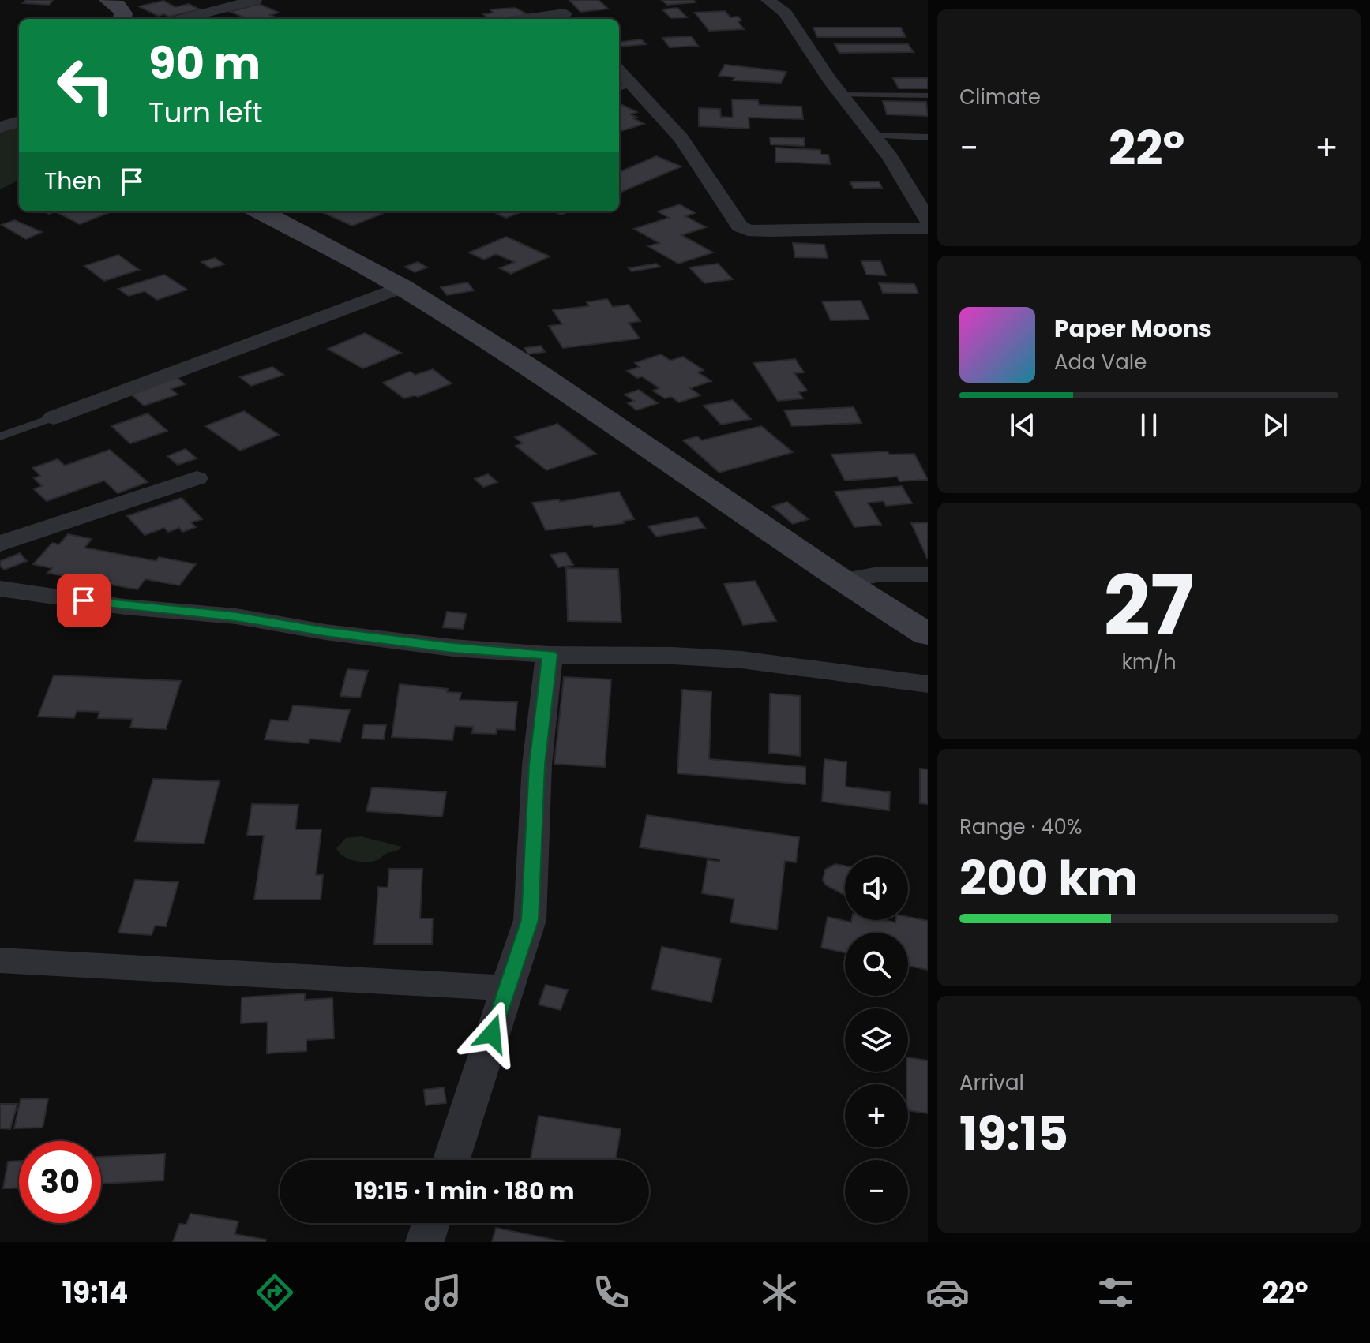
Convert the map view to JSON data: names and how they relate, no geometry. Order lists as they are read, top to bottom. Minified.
{"page":{"tile":["Climate",["27","km/h"],["Range · 40%","200 km"],["Arrival","19:15"]],"turn":["90 m","Turn left"],"heat":["−","22°","+"],"then":"Then","song":["Paper Moons","Ada Vale"],"map_buttons":["+","−"],"limit":"30","trip":"19:15 · 1 min · 180 m","tabs":["19:14","22°"]}}
